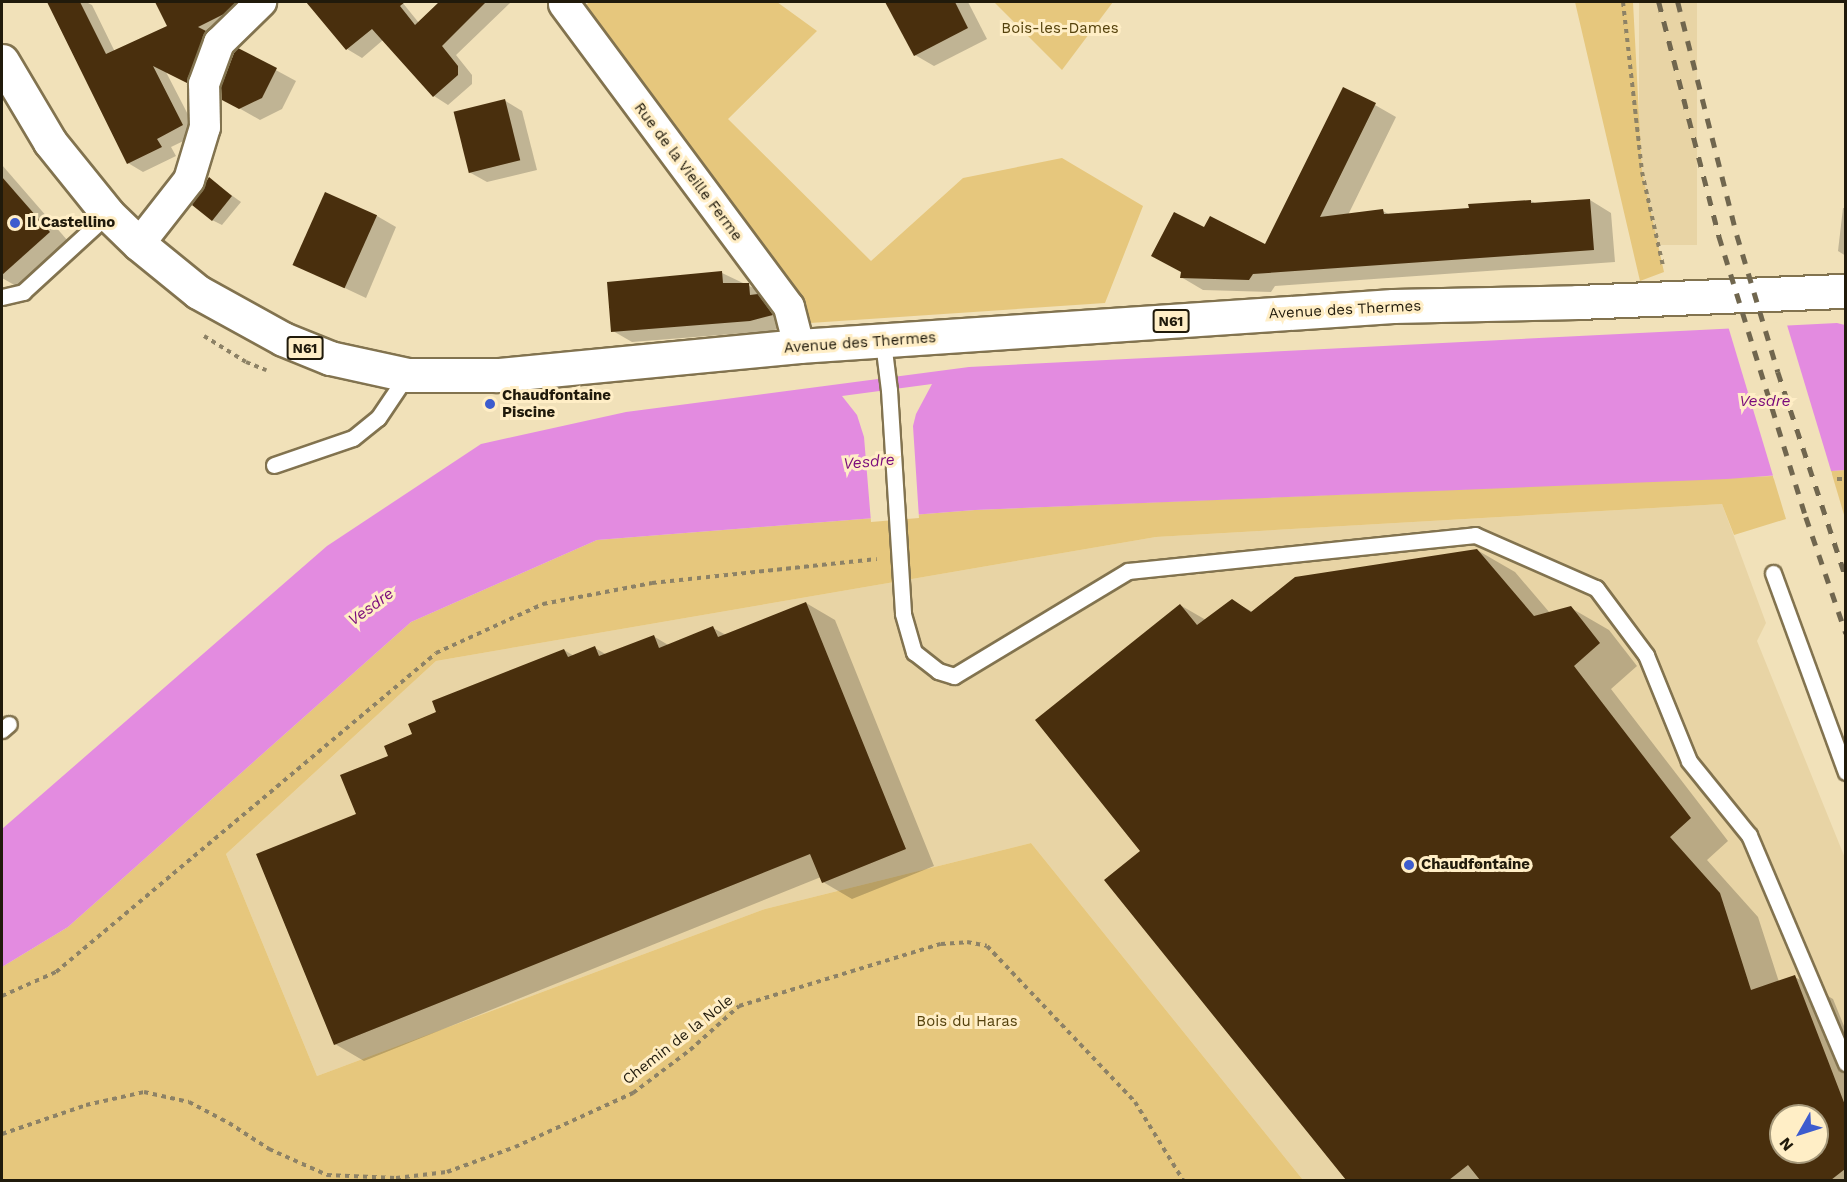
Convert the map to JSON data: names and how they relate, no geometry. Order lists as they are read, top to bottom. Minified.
{"streets":{"main road":["Avenue des Thermes","N61"],"street":["Rue de la Vieille Ferme"],"path":["Chemin de la Nole"]},"crossings":[["Rue de la Vieille Ferme","Avenue des Thermes"]],"water":["Vesdre"],"parks":["Bois-les-Dames","Bois du Haras"],"places":["Il Castellino","Chaudfontaine Piscine","Chaudfontaine"],"north":"bottom left"}
